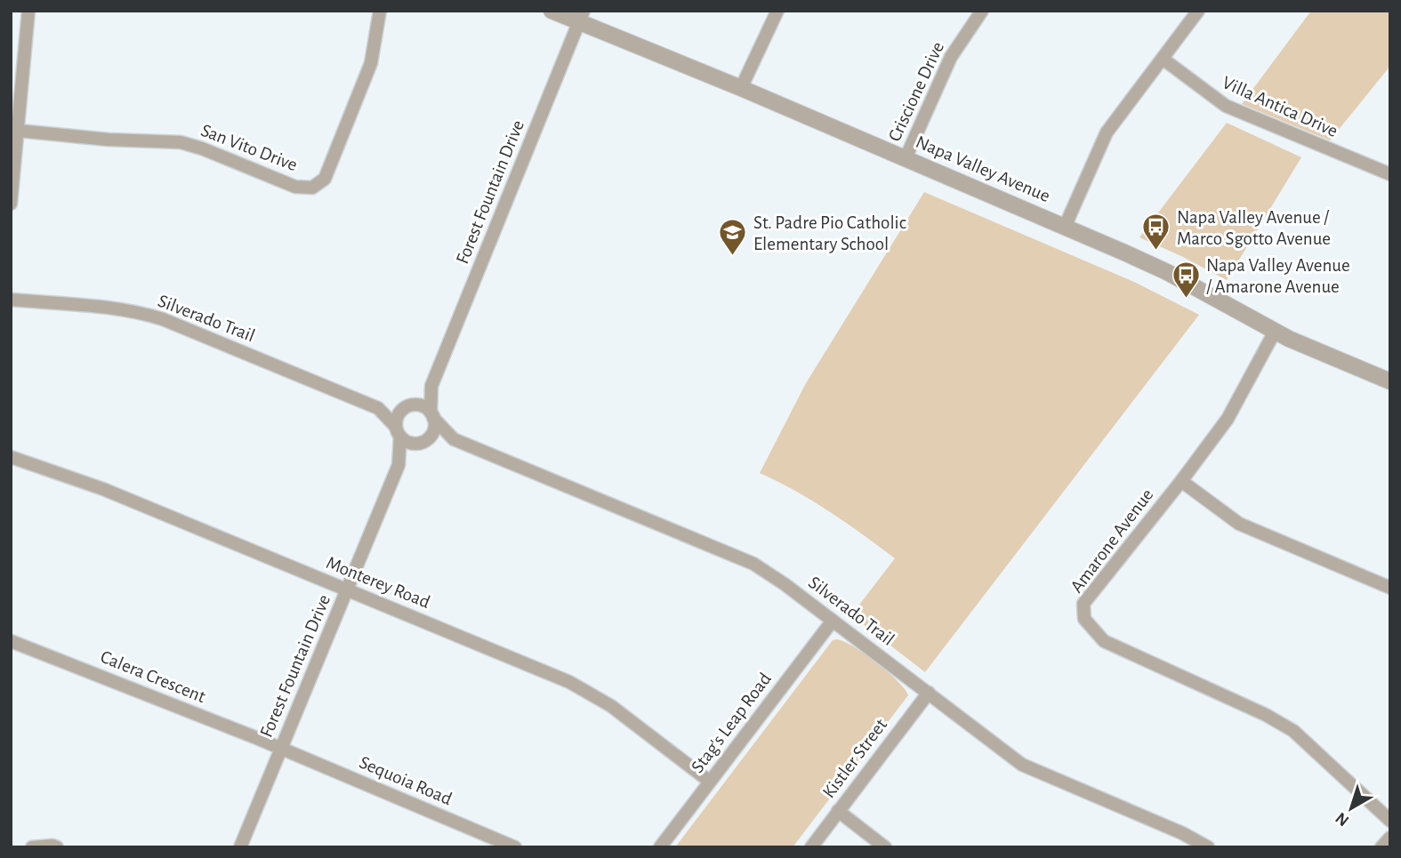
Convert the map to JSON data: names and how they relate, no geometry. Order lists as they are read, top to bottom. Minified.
{"streets":{"street":["Criscione Drive","Villa Antica Drive","San Vito Drive","Napa Valley Avenue","Forest Fountain Drive","Silverado Trail","Amarone Avenue","Monterey Road","Calera Crescent","Stag's Leap Road","Kistler Street","Sequoia Road"]},"crossings":[["Criscione Drive","Napa Valley Avenue"],["Napa Valley Avenue","Forest Fountain Drive"],["Napa Valley Avenue","Amarone Avenue"],["Forest Fountain Drive","Silverado Trail"],["Forest Fountain Drive","Monterey Road"],["Forest Fountain Drive","Calera Crescent"],["Forest Fountain Drive","Sequoia Road"],["Silverado Trail","Stag's Leap Road"],["Silverado Trail","Kistler Street"],["Monterey Road","Stag's Leap Road"],["Calera Crescent","Sequoia Road"]],"places":{"bus stop":["Napa Valley Avenue / Marco Sgotto Avenue","Napa Valley Avenue / Amarone Avenue"],"school or university":["St. Padre Pio Catholic Elementary School"]},"north":"bottom left"}
